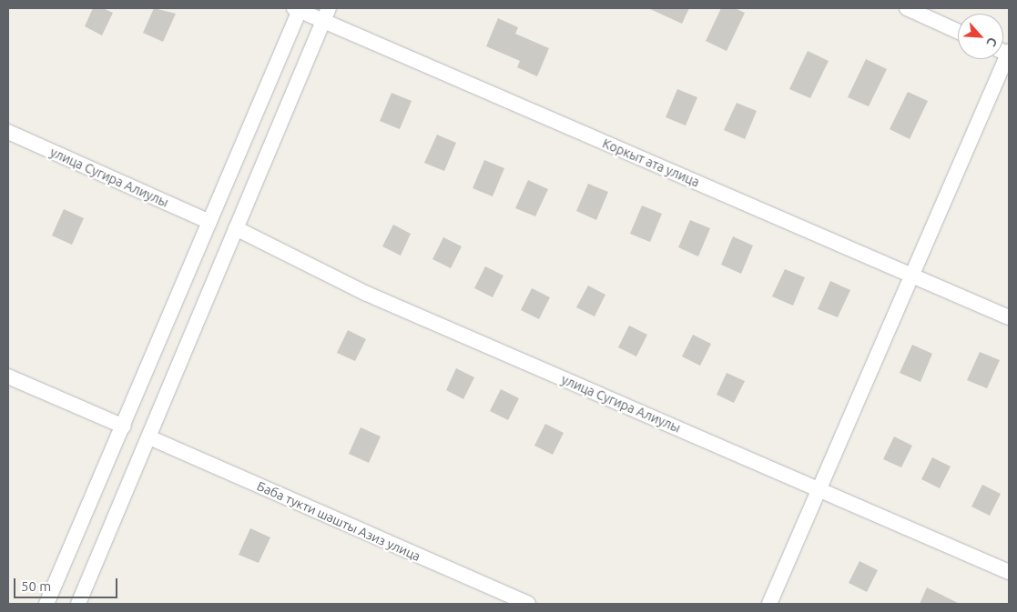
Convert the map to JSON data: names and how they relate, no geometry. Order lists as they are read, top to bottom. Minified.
{"streets":{"street":["Коркыт ата улица","улица Сугира Алиулы","Баба тукти шашты Азиз улица"]},"scale_bar":"50 m","north":"bottom right"}
